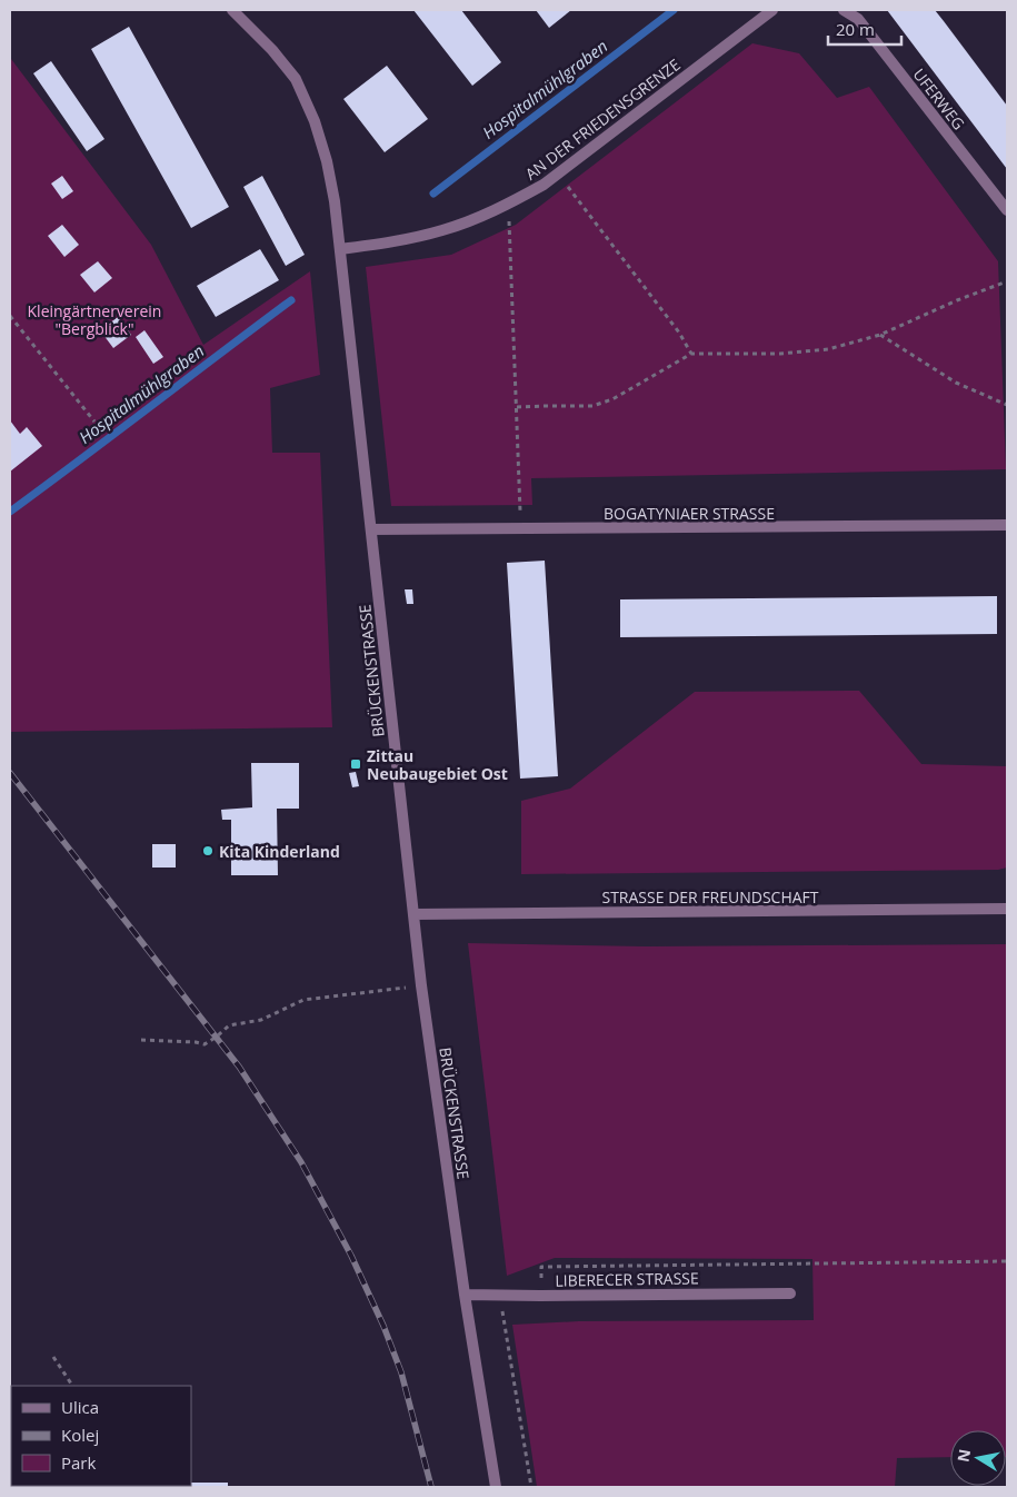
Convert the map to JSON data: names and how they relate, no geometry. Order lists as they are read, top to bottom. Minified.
{"streets":{"street":["UFERWEG","AN DER FRIEDENSGRENZE","BOGATYNIAER STRASSE","BRÜCKENSTRASSE","STRASSE DER FREUNDSCHAFT","LIBERECER STRASSE"]},"crossings":[["AN DER FRIEDENSGRENZE","BRÜCKENSTRASSE"],["BOGATYNIAER STRASSE","BRÜCKENSTRASSE"],["BRÜCKENSTRASSE","STRASSE DER FREUNDSCHAFT"],["BRÜCKENSTRASSE","LIBERECER STRASSE"]],"water":["Hospitalmühlgraben"],"parks":["Kleingärtnerverein \"Bergblick\""],"places":{"transit":["Zittau Neubaugebiet Ost"],"other":["Kita Kinderland"]},"legend":["Ulica","Kolej","Park"],"scale_bar":"20 m","north":"left"}
